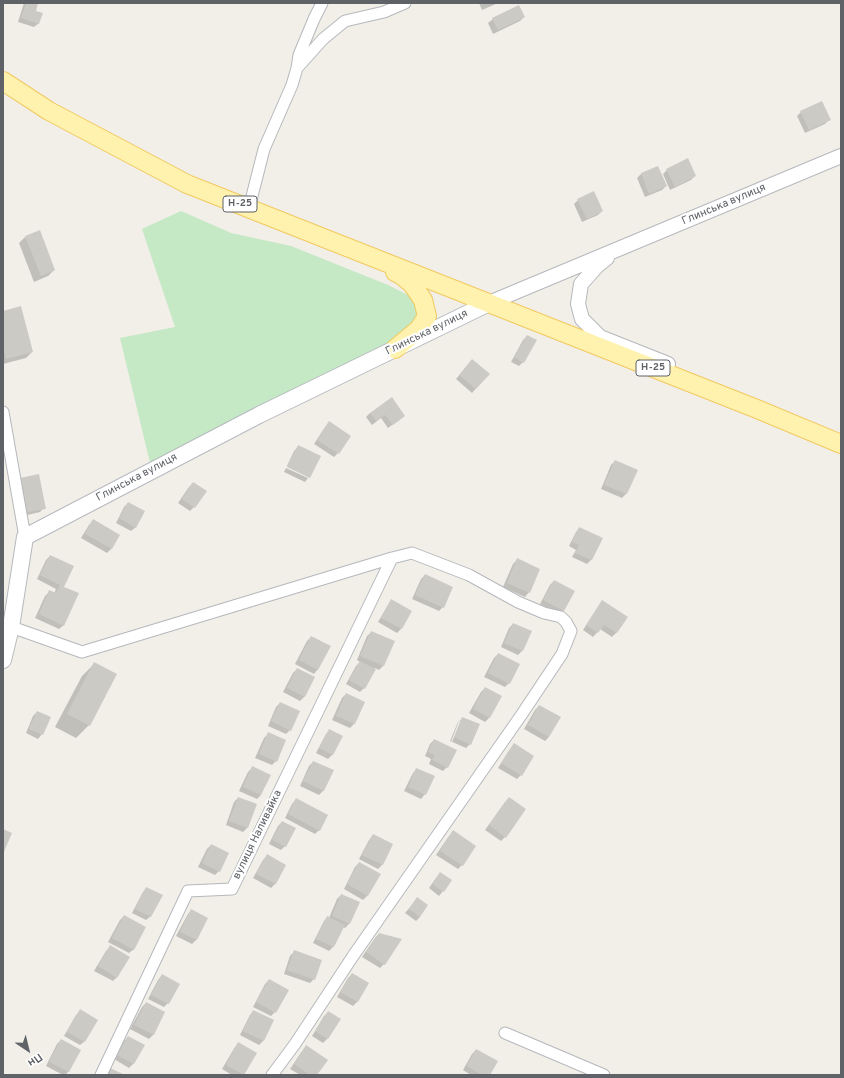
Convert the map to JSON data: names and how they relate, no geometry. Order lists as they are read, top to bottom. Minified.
{"streets":{"main road":["Н-25","Глинська вулиця"],"street":["вулиця Наливайка"]},"crossings":[["Н-25","Глинська вулиця"]],"north":"bottom right"}
